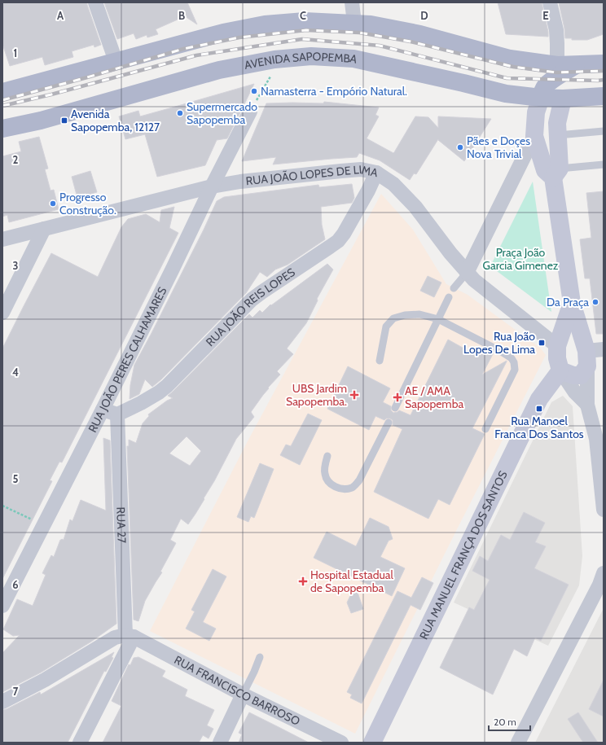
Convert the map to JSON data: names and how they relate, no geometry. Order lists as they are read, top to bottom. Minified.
{"streets":{"main road":["AVENIDA SAPOPEMBA"],"street":["RUA JOÃO LOPES DE LIMA","RUA JOÃO REIS LOPES","RUA JOÃO PERES CALHAMARES","RUA 27","RUA MANUEL FRANÇA DOS SANTOS","RUA FRANCISCO BARROSO"]},"crossings":[["RUA JOÃO LOPES DE LIMA","RUA JOÃO REIS LOPES"],["RUA JOÃO LOPES DE LIMA","RUA JOÃO PERES CALHAMARES"],["RUA JOÃO REIS LOPES","RUA 27"],["RUA 27","RUA FRANCISCO BARROSO"]],"parks":["Praça João Garcia Gimenez"],"places":{"other":["Namasterra - Empório Natural.","Supermercado Sapopemba","Pães e Doçes Nova Trivial","Progresso Construção.","Da Praça"],"transit":["Avenida Sapopemba, 12127","Rua João Lopes De Lima","Rua Manoel Franca Dos Santos"],"health":["UBS Jardim Sapopemba.","AE / AMA Sapopemba","Hospital Estadual de Sapopemba"]},"scale_bar":"20 m","grid":{"columns":["A","B","C","D","E"],"rows":["1","2","3","4","5","6","7"]}}
